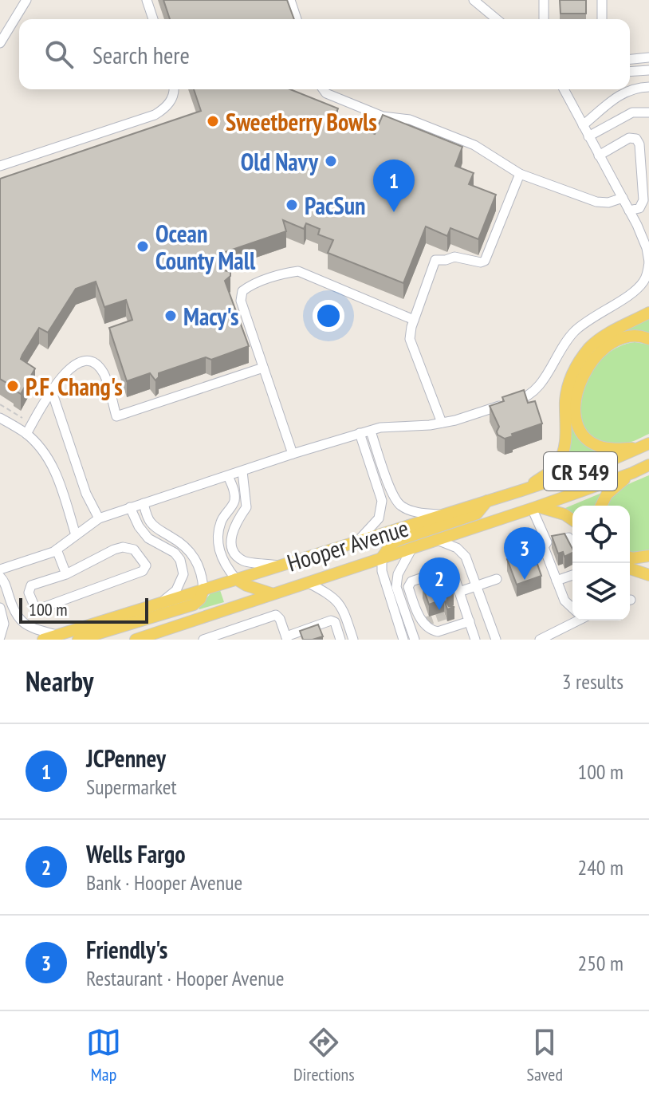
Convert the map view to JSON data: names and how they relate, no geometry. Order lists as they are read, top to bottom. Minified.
{"streets":{"main road":["CR 549","Hooper Avenue"]},"places":["Sweetberry Bowls","Old Navy","PacSun","Ocean County Mall","Macy's","P.F. Chang's"],"scale_bar":"100 m","page":{"search":"Search here","pins":["1","3","2"],"scale":"100 m","heading":["Nearby","3 results"],"list":[{"mark":"1","name":"JCPenney","note":"Supermarket","value":"100 m"},{"mark":"2","name":"Wells Fargo","note":"Bank · Hooper Avenue","value":"240 m"},{"mark":"3","name":"Friendly's","note":"Restaurant · Hooper Avenue","value":"250 m"}],"nav":["Map","Directions","Saved"]}}
